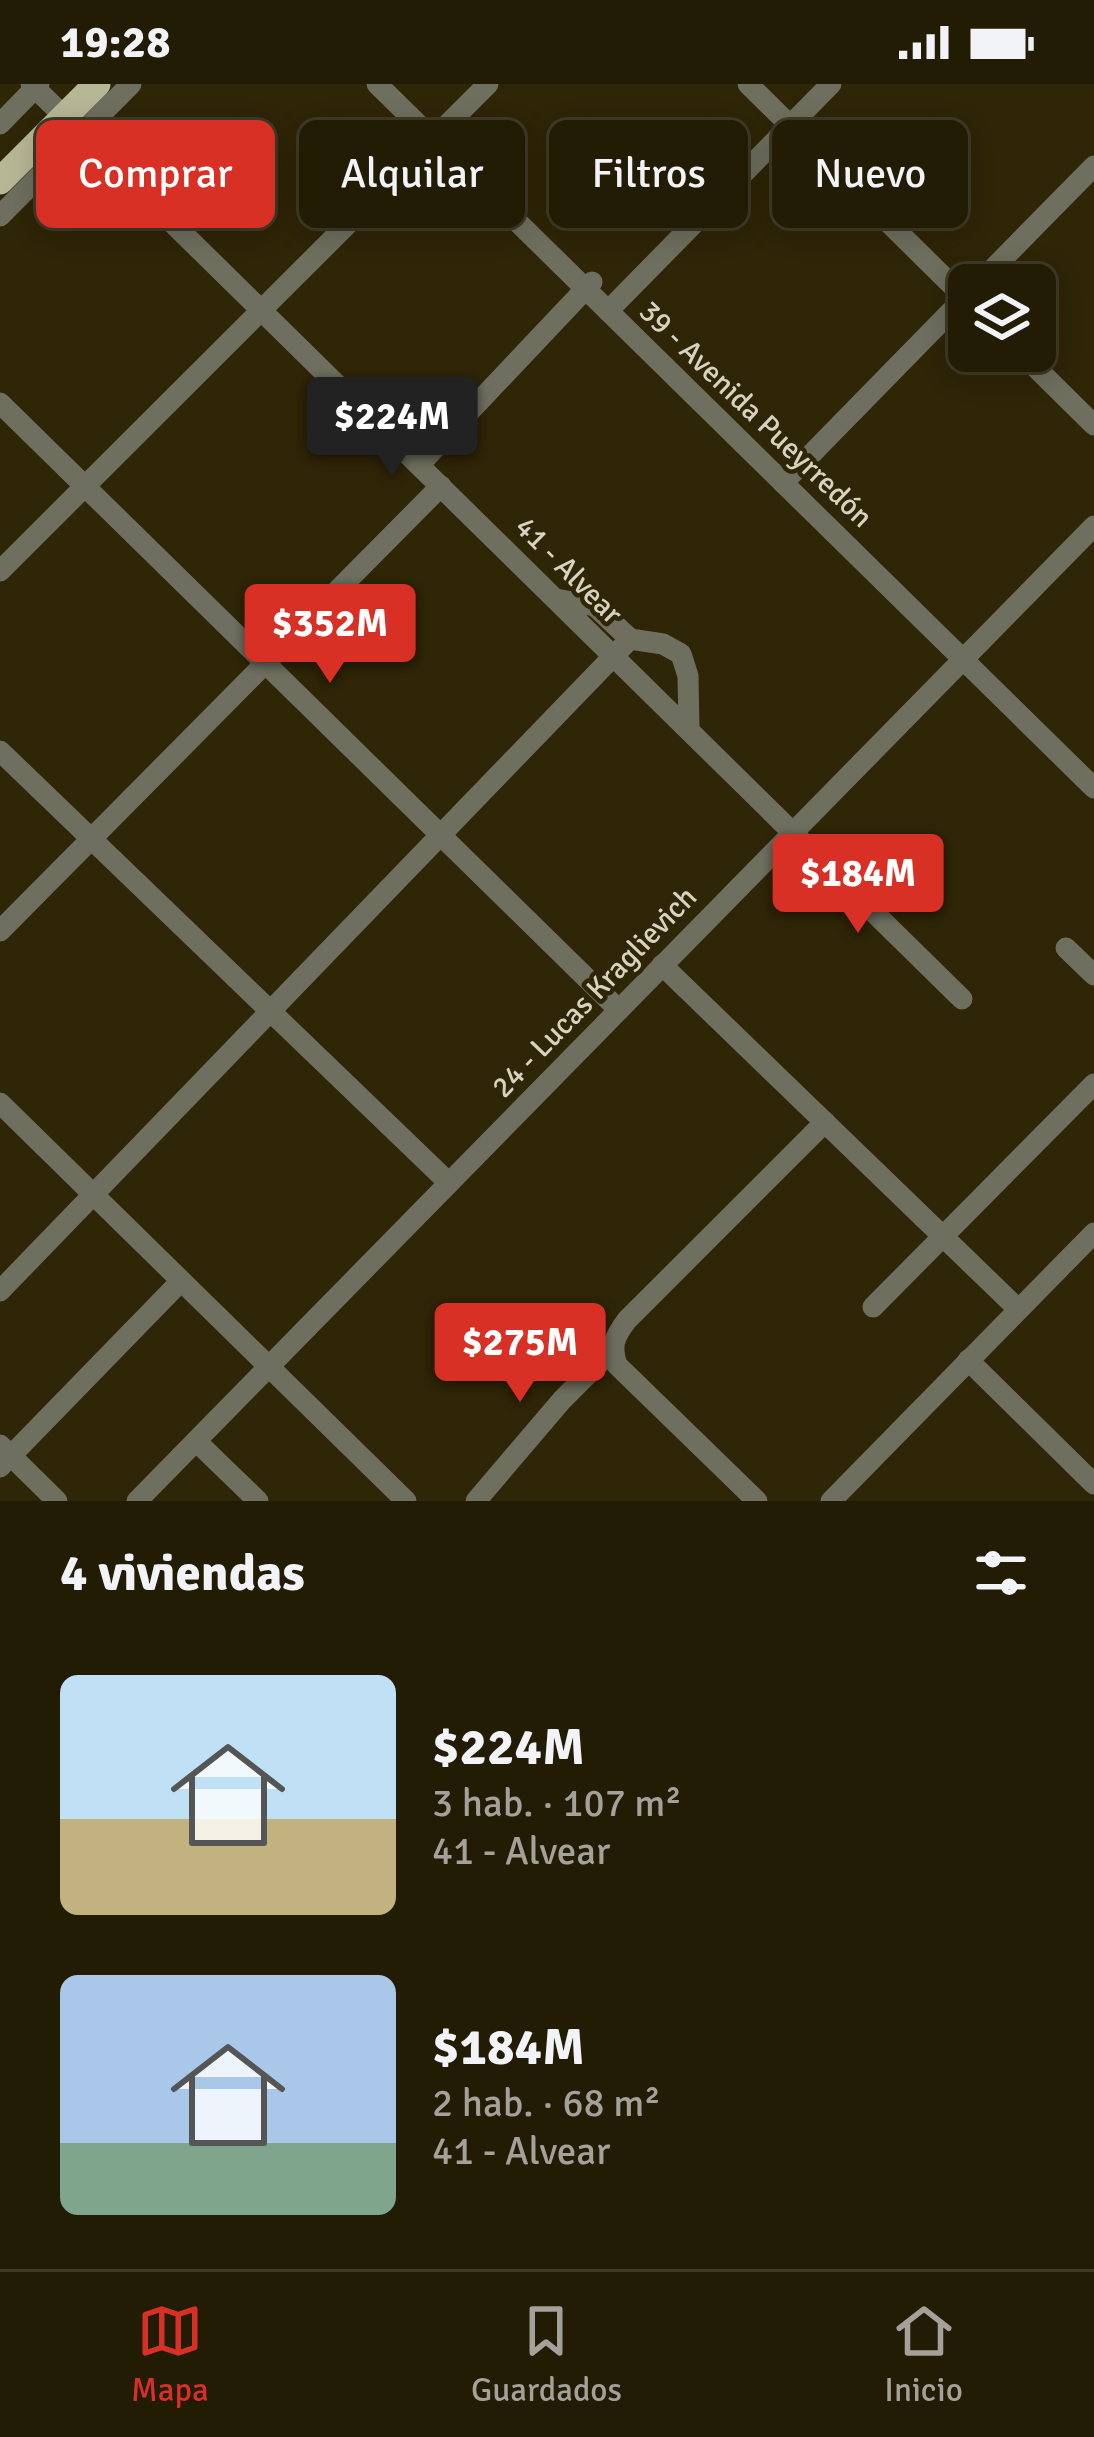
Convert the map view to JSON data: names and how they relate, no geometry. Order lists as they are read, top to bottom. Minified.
{"streets":{"street":["39 - Avenida Pueyrredón","41 - Alvear","24 - Lucas Kraglievich"]},"crossings":[["39 - Avenida Pueyrredón","24 - Lucas Kraglievich"],["41 - Alvear","24 - Lucas Kraglievich"]],"page":{"status":"19:28","chip":["Comprar","Alquilar","Filtros","Nuevo"],"price":["$224M","$352M","$184M","$275M"],"heading":"4 viviendas","list":[{"name":"$224M","note":"3 hab. · 107 m² · 41 - Alvear"},{"name":"$184M","note":"2 hab. · 68 m² · 41 - Alvear"}],"tabs":["Mapa","Guardados","Inicio"]}}
